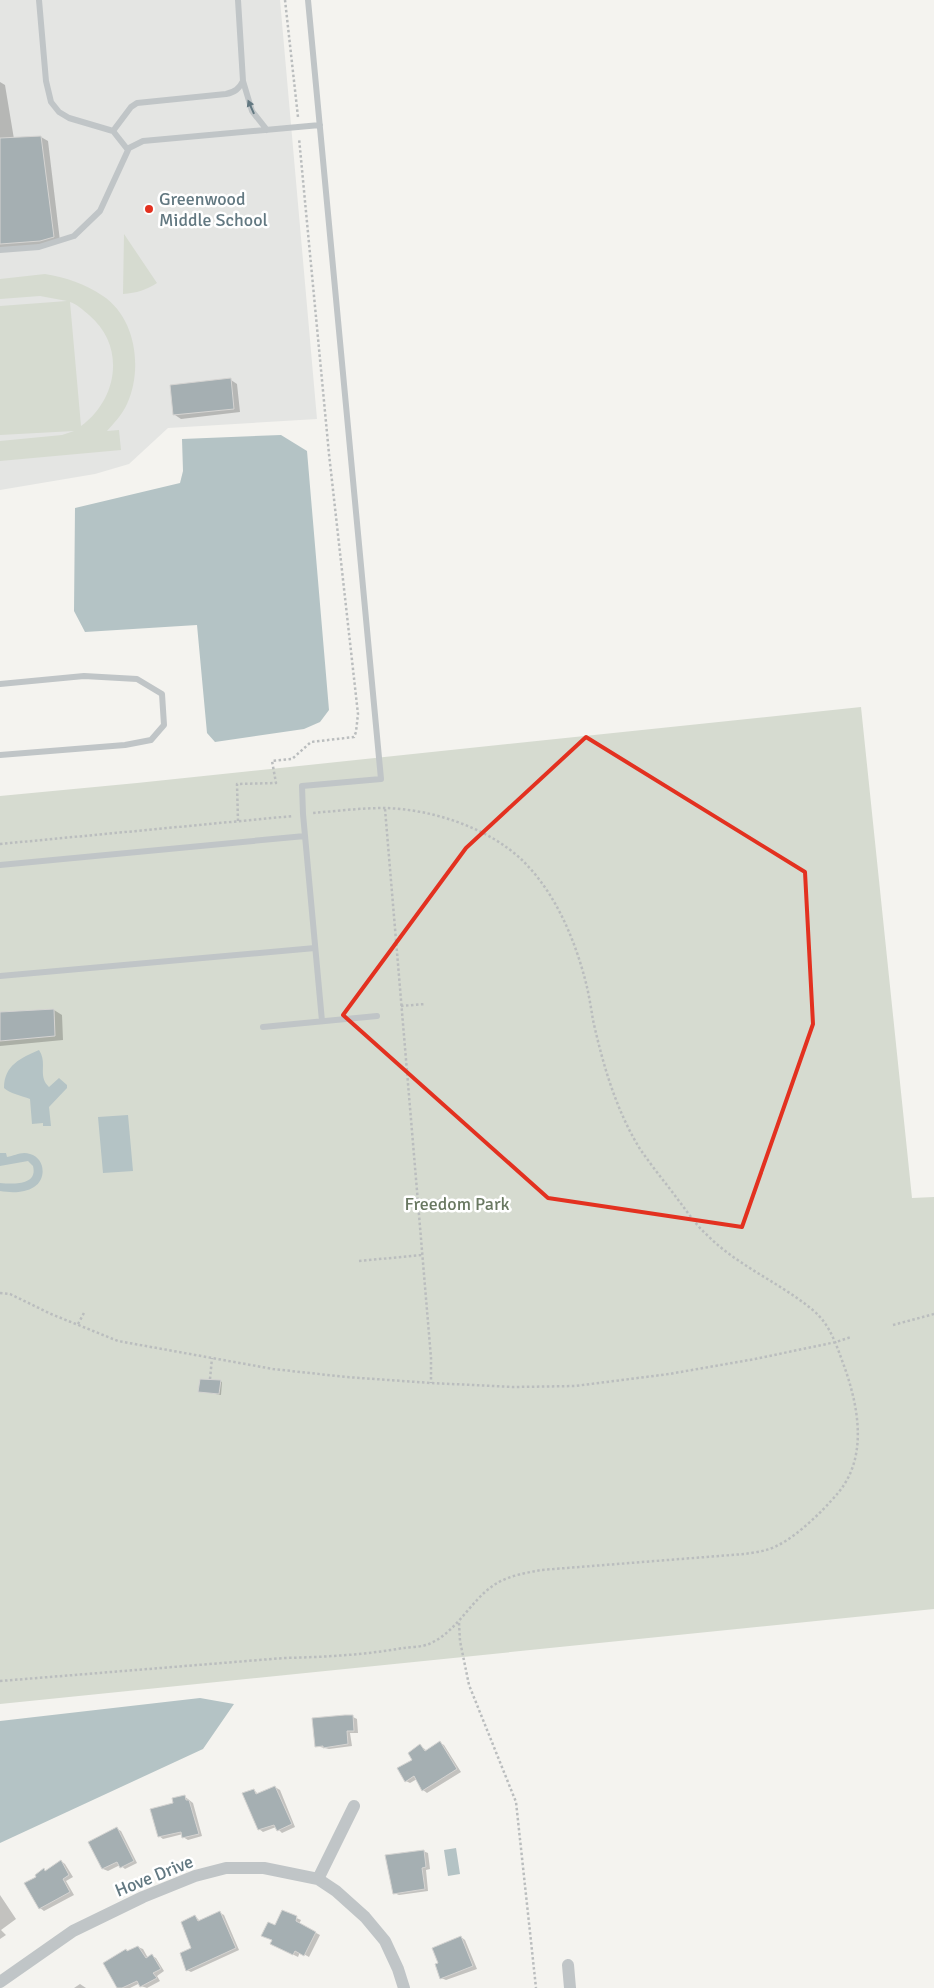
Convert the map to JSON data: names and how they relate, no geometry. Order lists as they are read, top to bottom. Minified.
{"streets":{"street":["Hove Drive"]},"parks":["Freedom Park"],"places":["Greenwood Middle School"]}
